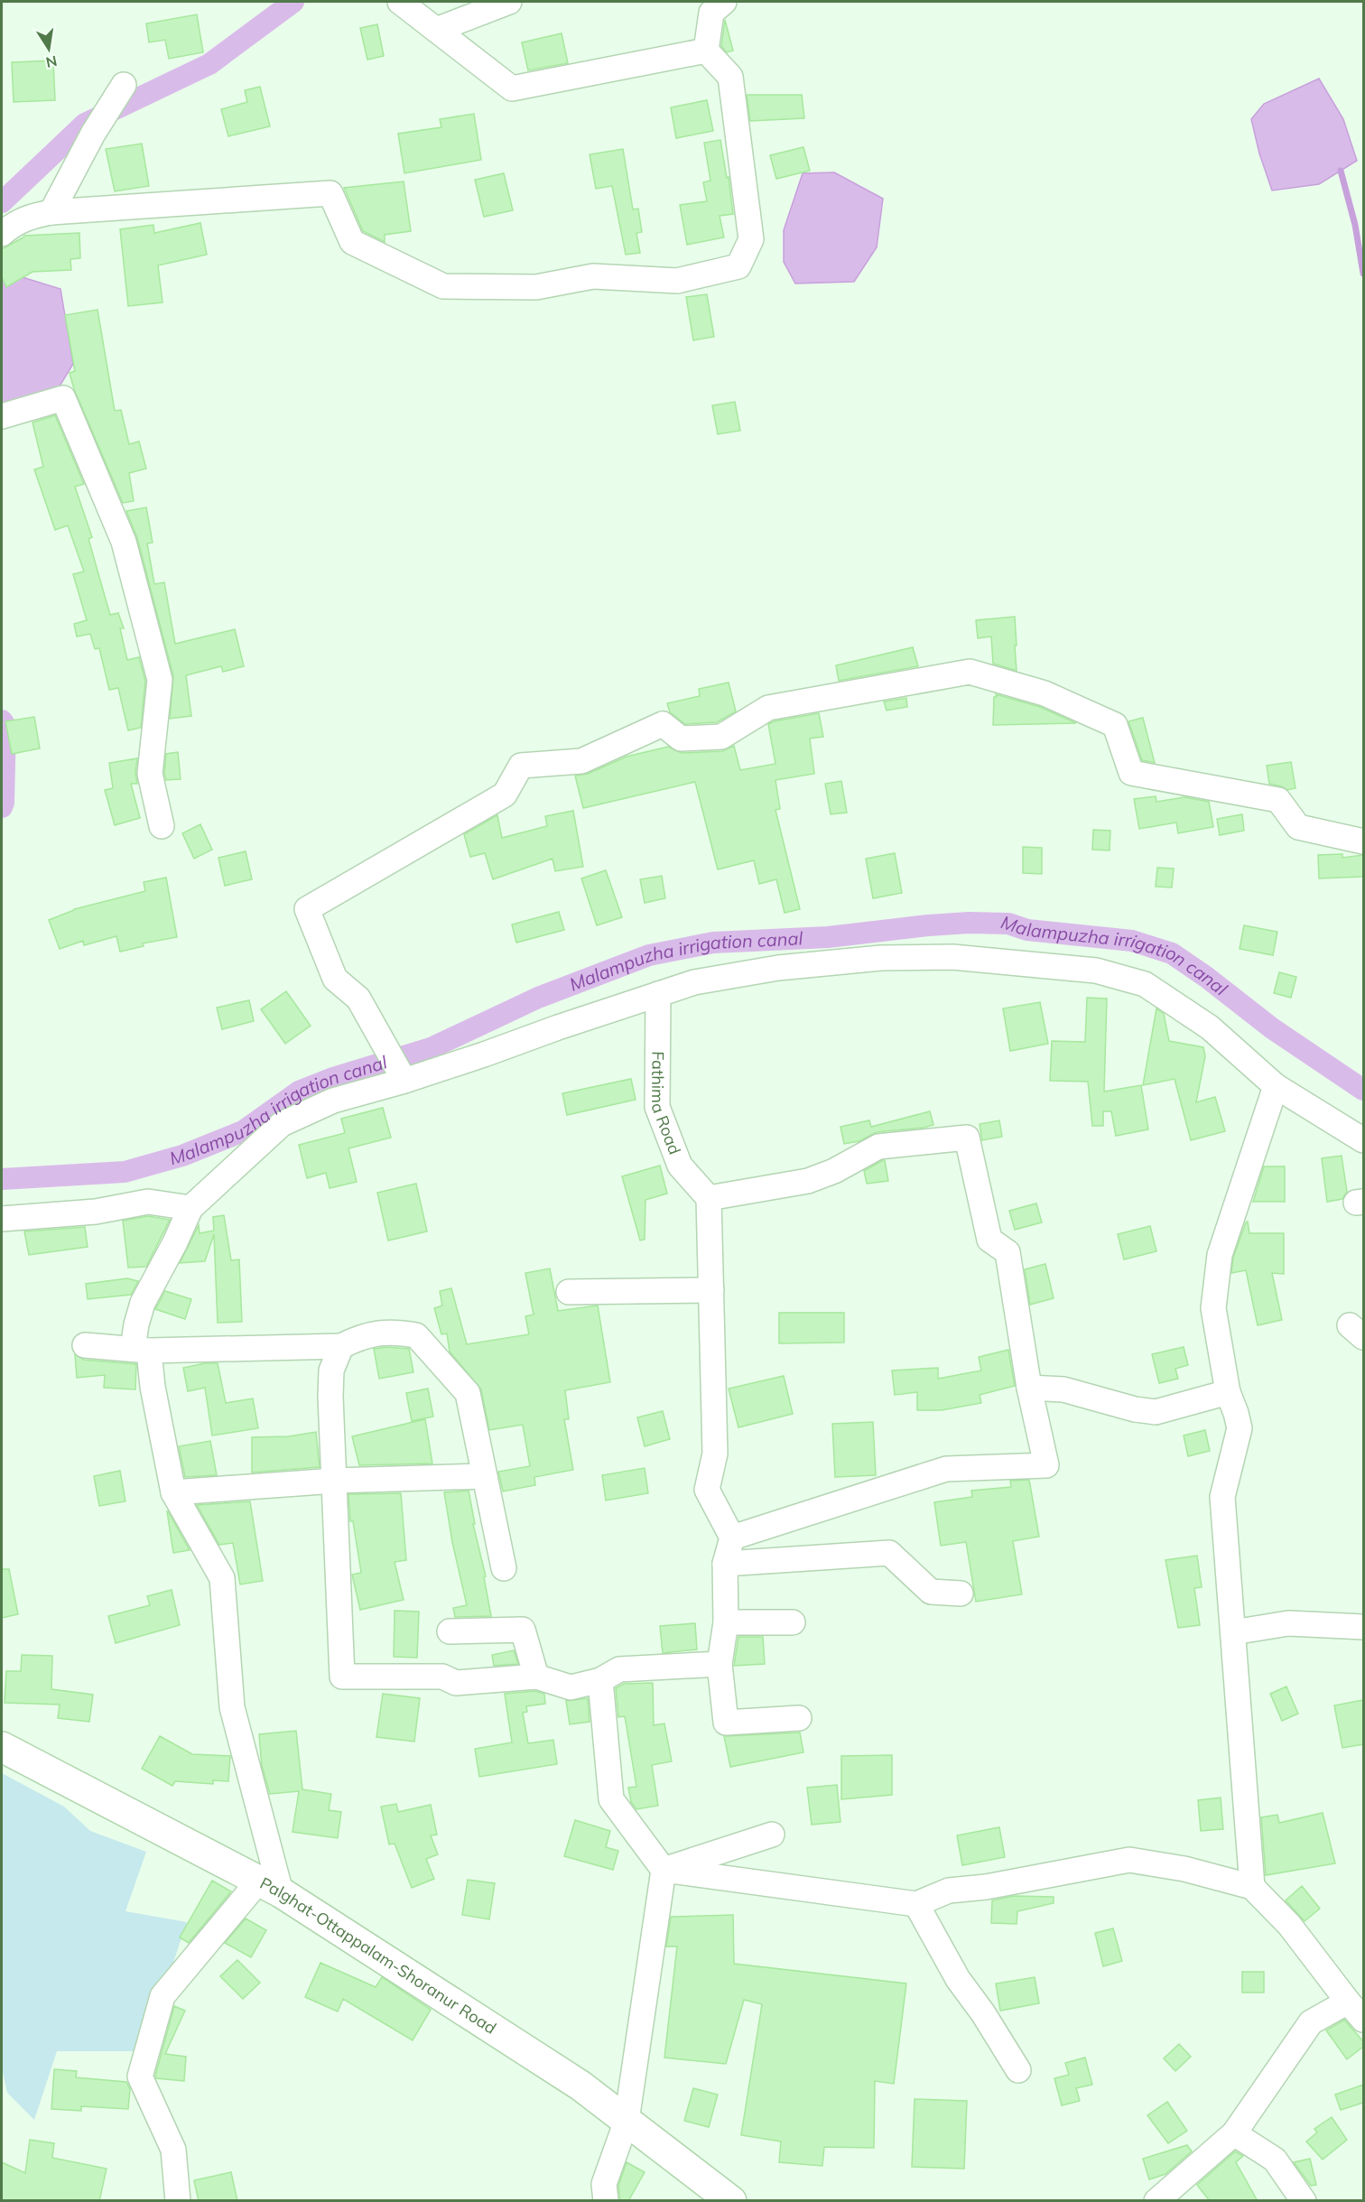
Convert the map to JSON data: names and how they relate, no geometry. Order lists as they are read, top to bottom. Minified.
{"streets":{"main road":["Palghat-Ottappalam-Shoranur Road"],"street":["Fathima Road"]},"water":["Malampuzha irrigation canal"],"north":"bottom"}
